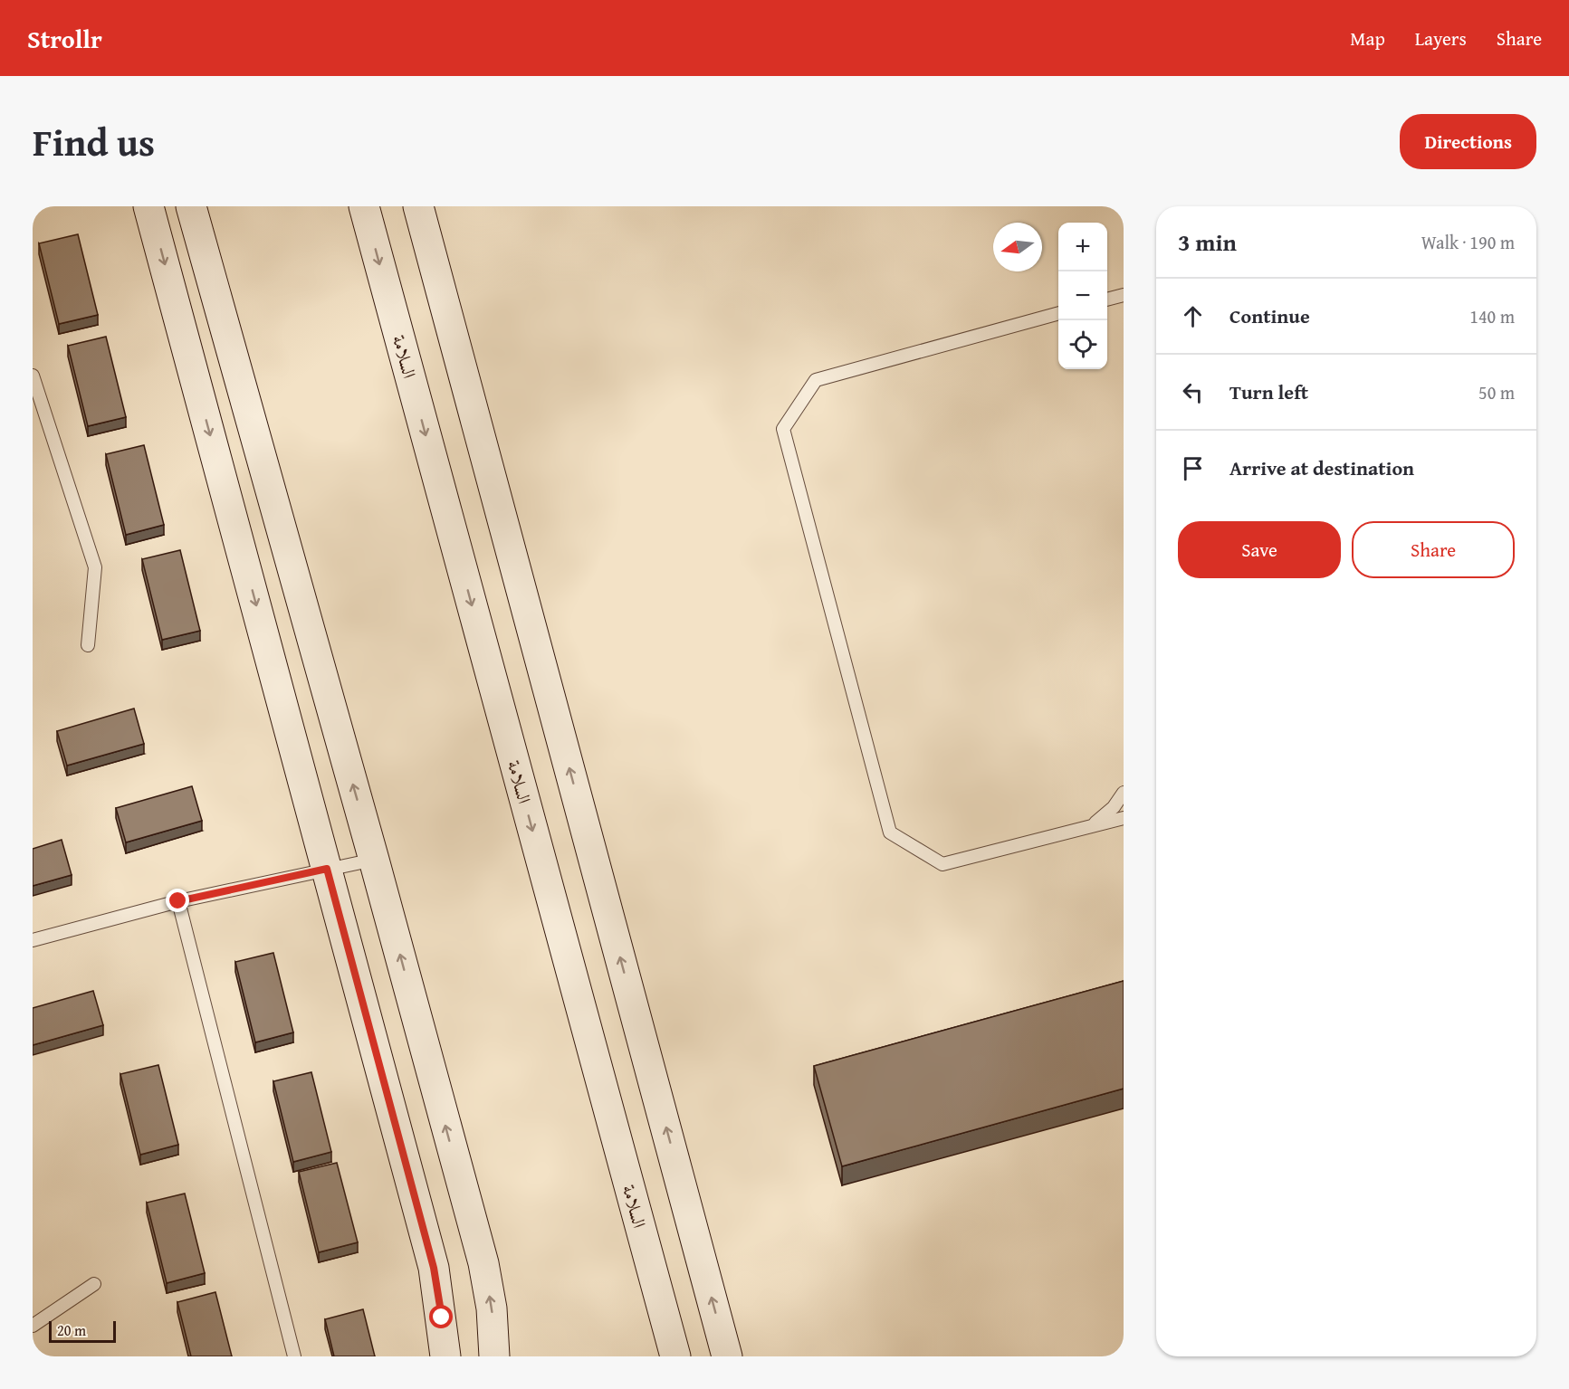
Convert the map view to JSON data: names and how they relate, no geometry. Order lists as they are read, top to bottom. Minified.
{"streets":{"street":["السلامة"]},"scale_bar":"20 m","north":"left","page":{"header":"Strollr","nav":["Map","Layers","Share"],"title":"Find us","buttons":["Directions",["Save","Share"]],"heading":["3 min","Walk · 190 m"],"map_buttons":["+","−"],"list":[["Continue","140 m"],["Turn left","50 m"],"Arrive at destination"],"scale":"20 m"}}
